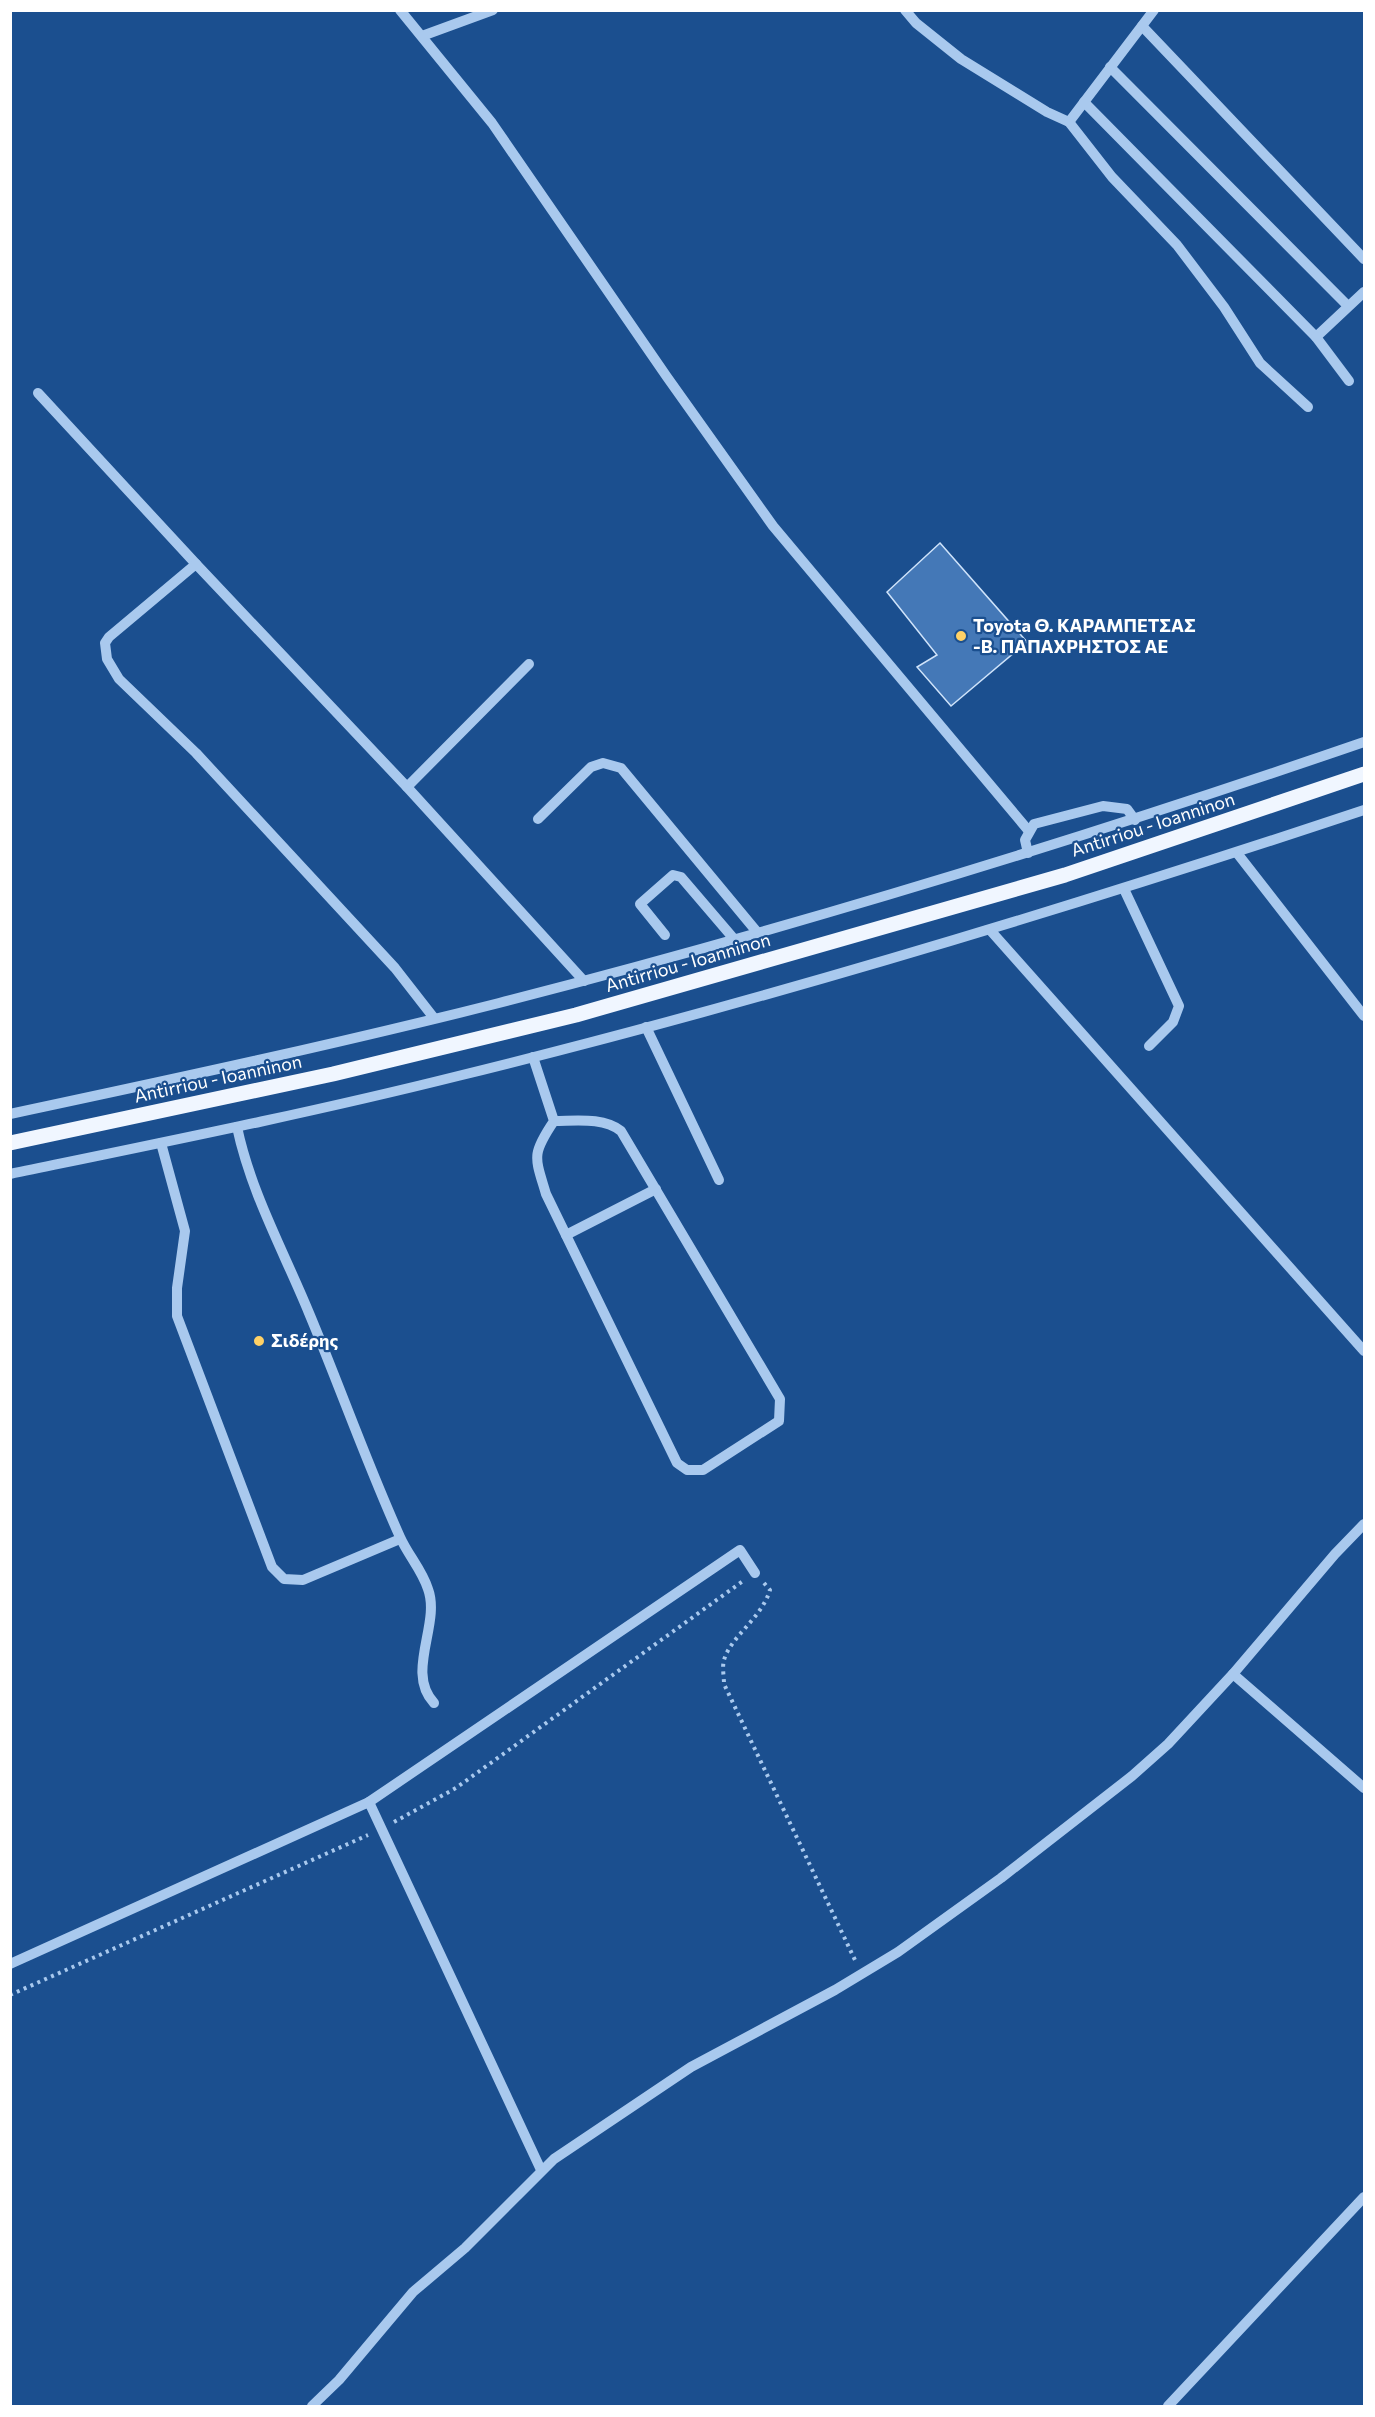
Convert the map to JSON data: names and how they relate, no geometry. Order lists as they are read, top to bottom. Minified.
{"streets":{"main road":["Antirriou - Ioanninon"]},"places":["Toyota Θ. ΚΑΡΑΜΠΕΤΣΑΣ -Β. ΠΑΠΑΧΡΗΣΤΟΣ ΑΕ","Σιδέρης"]}
